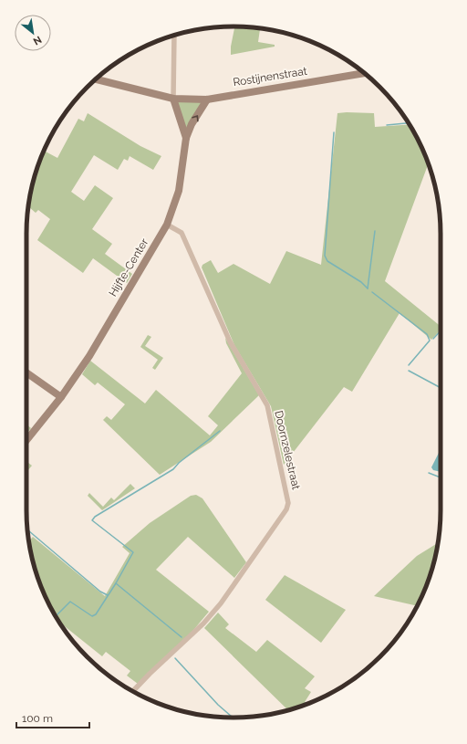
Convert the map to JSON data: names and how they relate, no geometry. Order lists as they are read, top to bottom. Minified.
{"streets":{"street":["Rostijnenstraat","Hijfte-Center","Doornzelestraat"]},"crossings":[["Rostijnenstraat","Hijfte-Center"],["Hijfte-Center","Doornzelestraat"]],"scale_bar":"100 m","north":"bottom right"}
